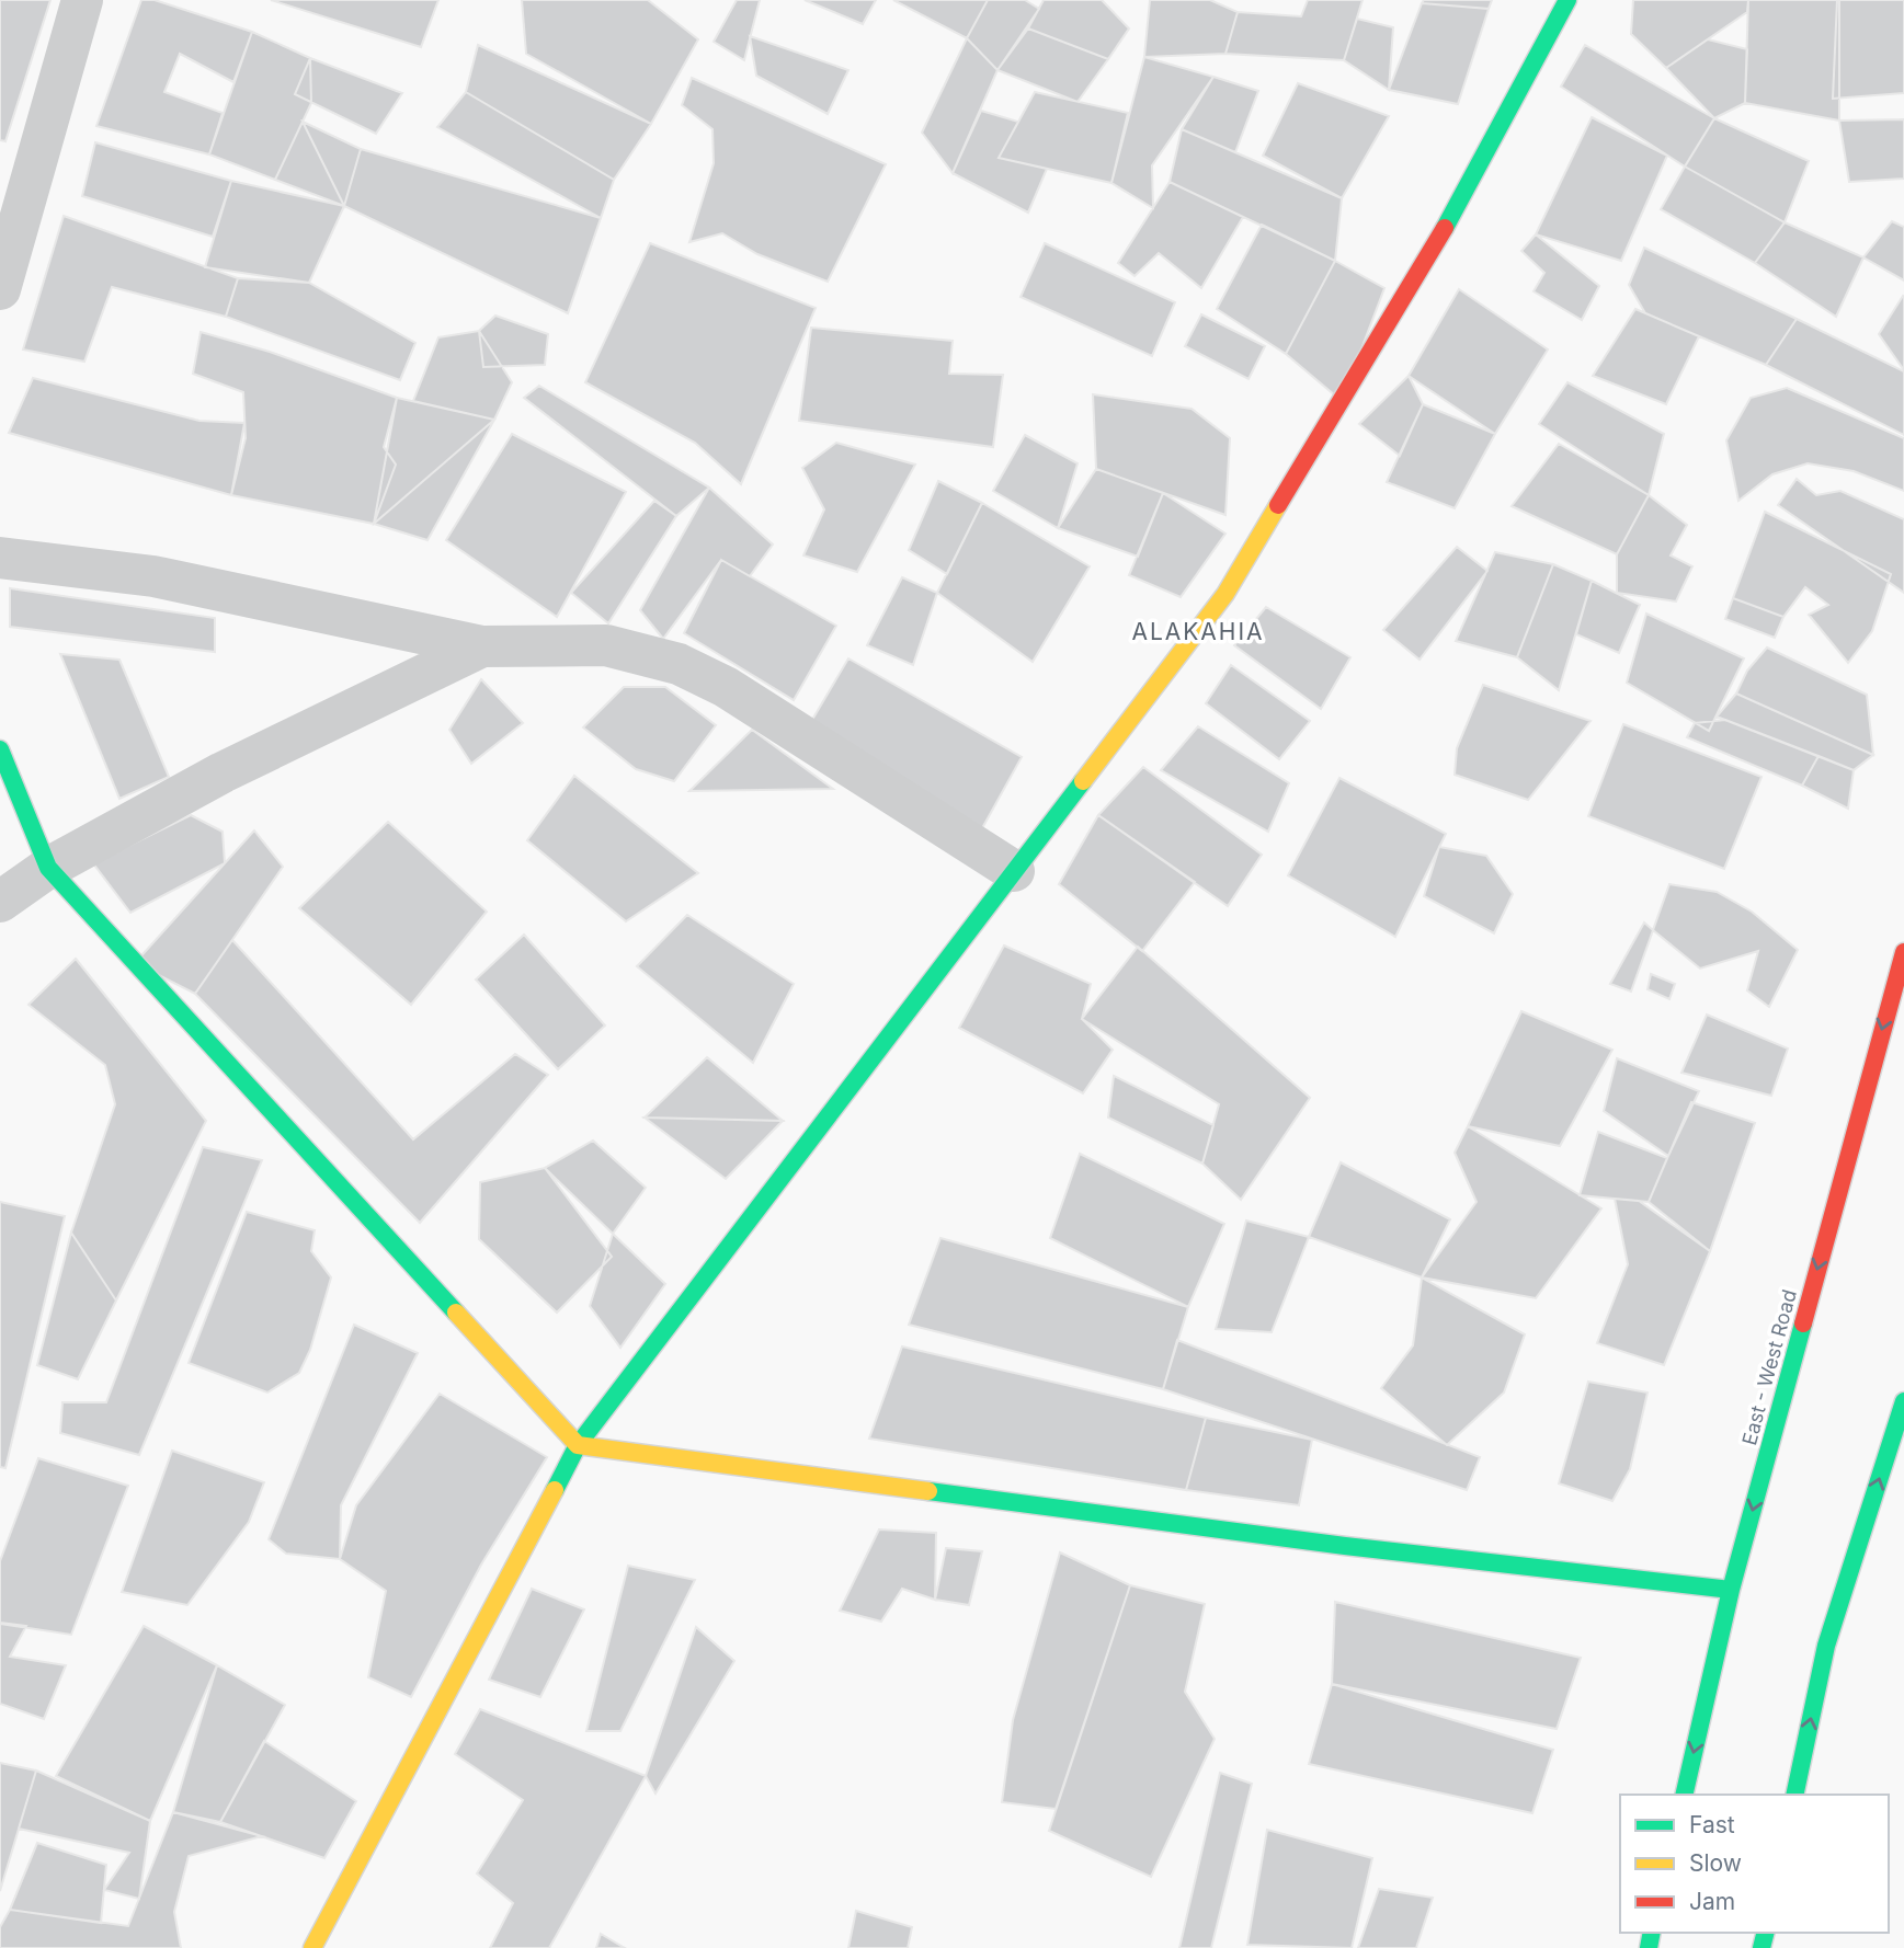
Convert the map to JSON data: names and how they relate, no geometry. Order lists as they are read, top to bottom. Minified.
{"streets":{"street":["East - West Road"]},"districts":["ALAKAHIA"],"legend":["Fast","Slow","Jam"]}
